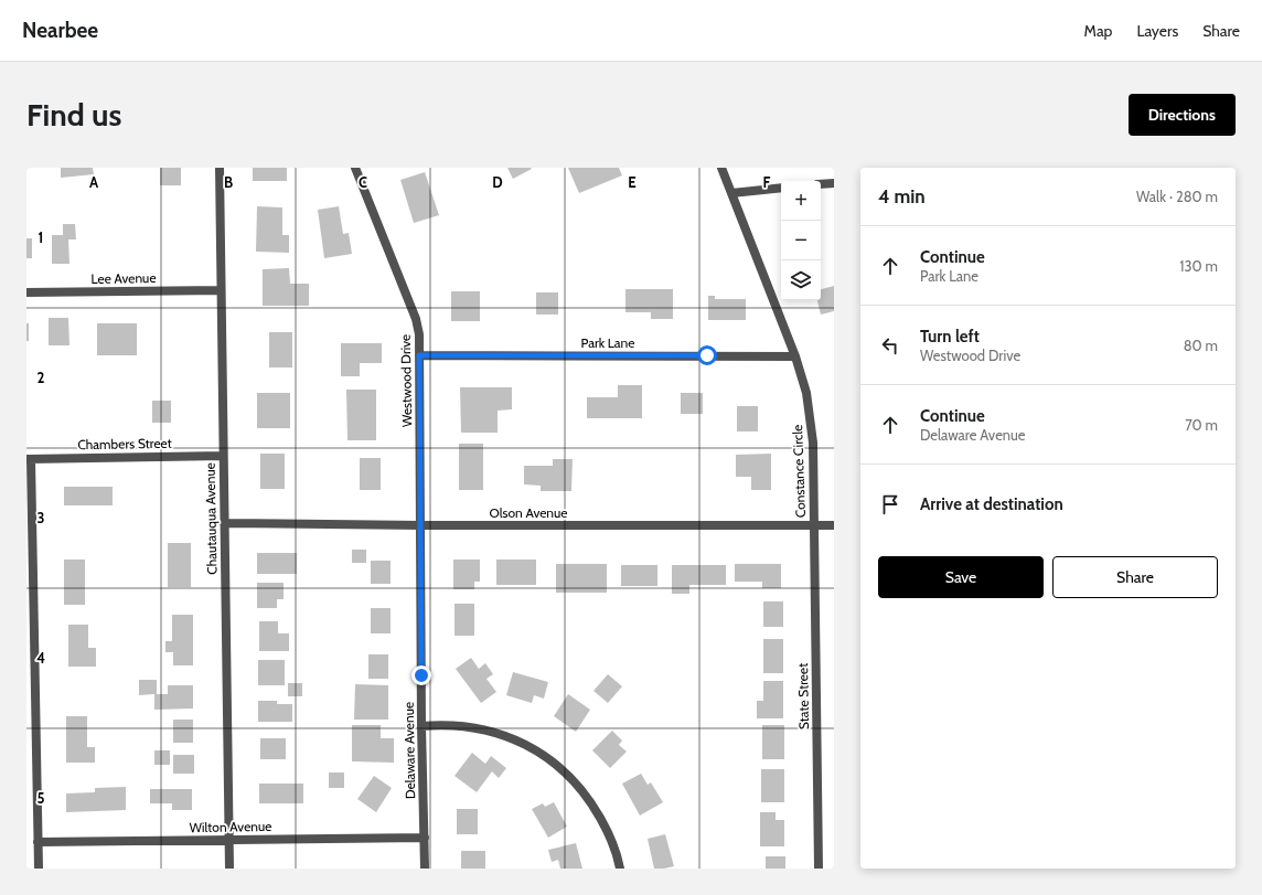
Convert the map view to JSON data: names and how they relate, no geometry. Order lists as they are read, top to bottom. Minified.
{"streets":{"street":["Lee Avenue","Park Lane","Westwood Drive","Chambers Street","Constance Circle","Olson Avenue","Chautauqua Avenue","State Street","Delaware Avenue","Wilton Avenue"]},"crossings":[["Lee Avenue","Chautauqua Avenue"],["Park Lane","Westwood Drive"],["Park Lane","Constance Circle"],["Westwood Drive","Olson Avenue"],["Westwood Drive","Delaware Avenue"],["Chambers Street","Chautauqua Avenue"],["Constance Circle","Olson Avenue"],["Constance Circle","State Street"],["Olson Avenue","Chautauqua Avenue"],["Olson Avenue","State Street"],["Olson Avenue","Delaware Avenue"],["Chautauqua Avenue","Wilton Avenue"],["Delaware Avenue","Wilton Avenue"]],"page":{"header":"Nearbee","nav":["Map","Layers","Share"],"buttons":["Directions",["Save","Share"]],"title":"Find us","heading":["4 min","Walk · 280 m"],"map_buttons":["+","−"],"list":[["Continue","Park Lane","130 m"],["Turn left","Westwood Drive","80 m"],["Continue","Delaware Avenue","70 m"],"Arrive at destination"]},"grid":{"columns":["A","B","C","D","E","F"],"rows":["1","2","3","4","5"]}}
